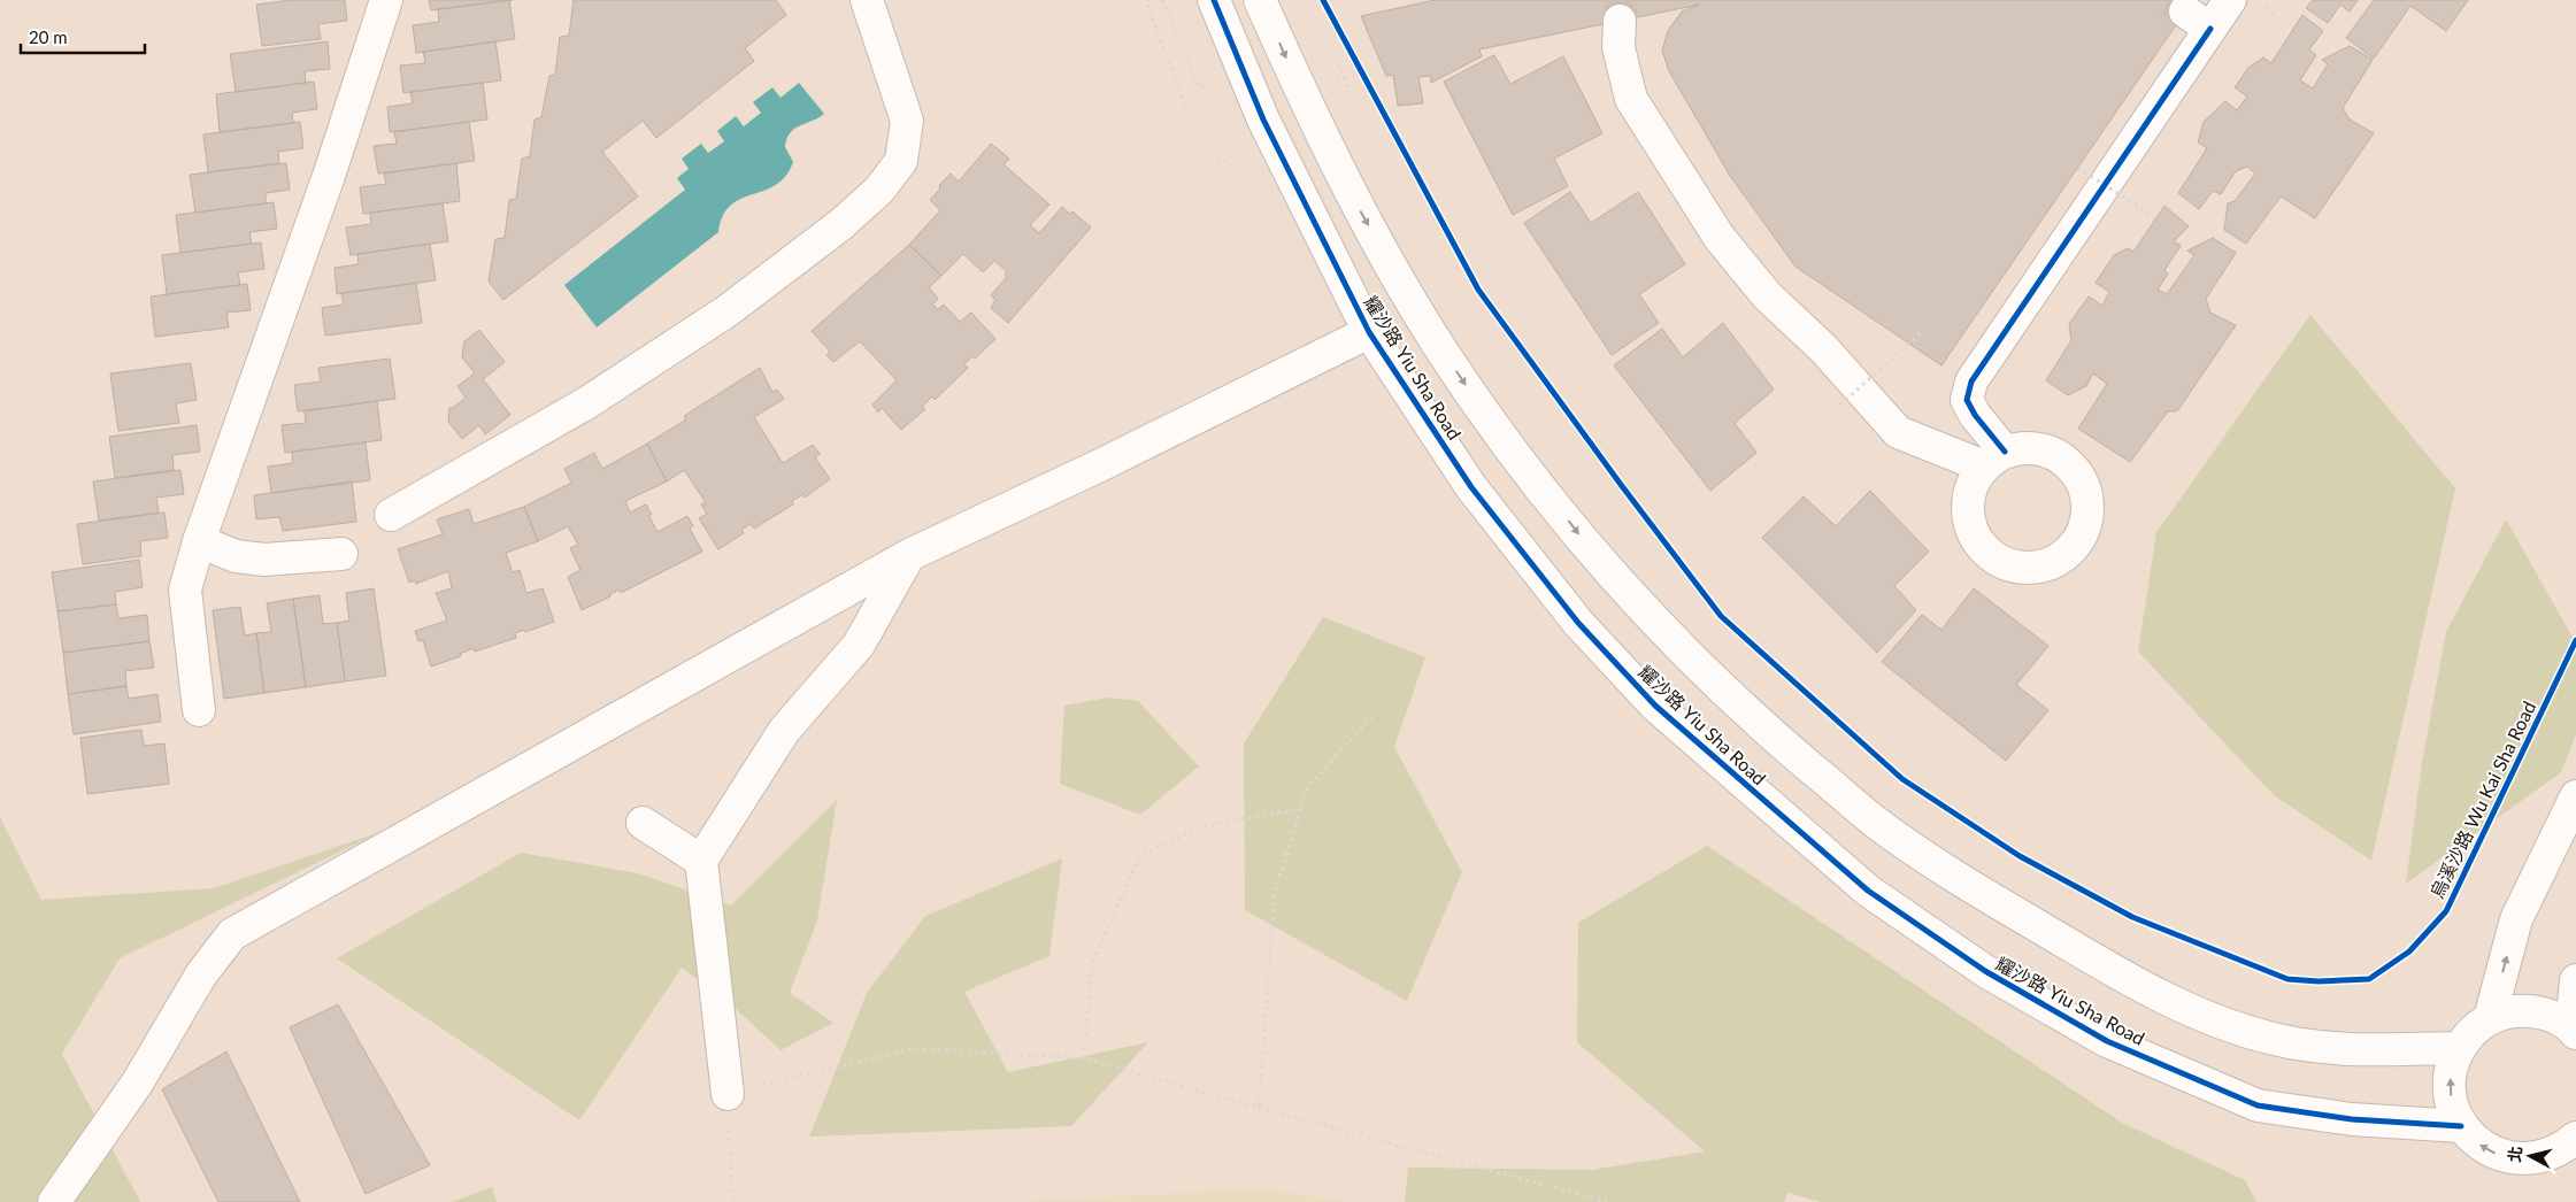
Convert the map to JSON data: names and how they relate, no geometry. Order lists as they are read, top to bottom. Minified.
{"streets":{"street":["耀沙路 Yiu Sha Road"],"cycle path":["烏溪沙路 Wu Kai Sha Road"]},"scale_bar":"20 m","north":"left"}
